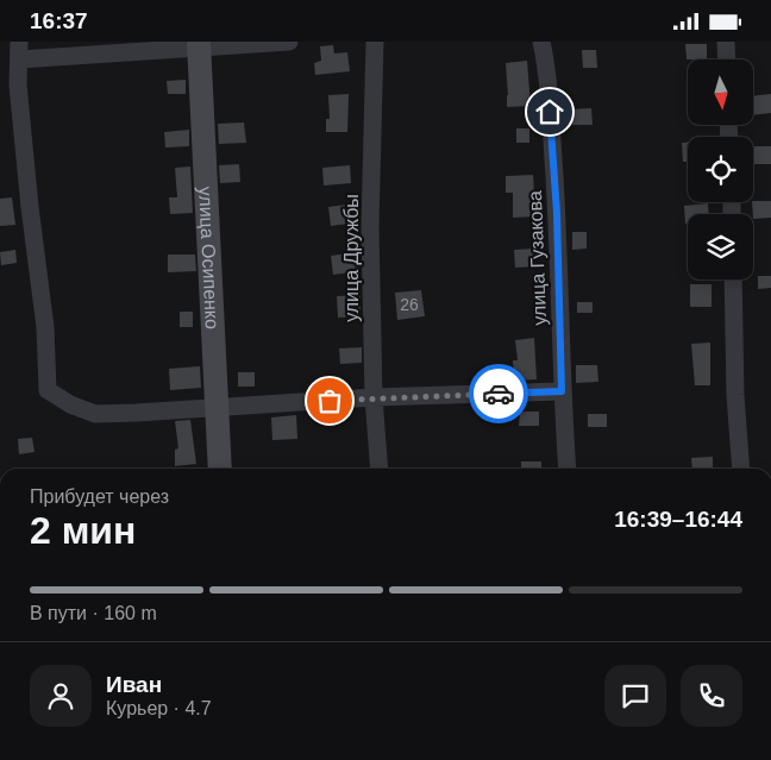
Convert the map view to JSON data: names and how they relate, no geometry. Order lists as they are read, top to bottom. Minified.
{"streets":{"main road":["улица Осипенко"],"street":["улица Дружбы","улица Гузакова"]},"house_numbers":["26"],"north":"bottom","page":{"status":"16:37","heading":["2 мин","Прибудет через","16:39–16:44"],"panel":["Иван","Курьер · 4.7"],"bar":"В пути · 160 m"}}
